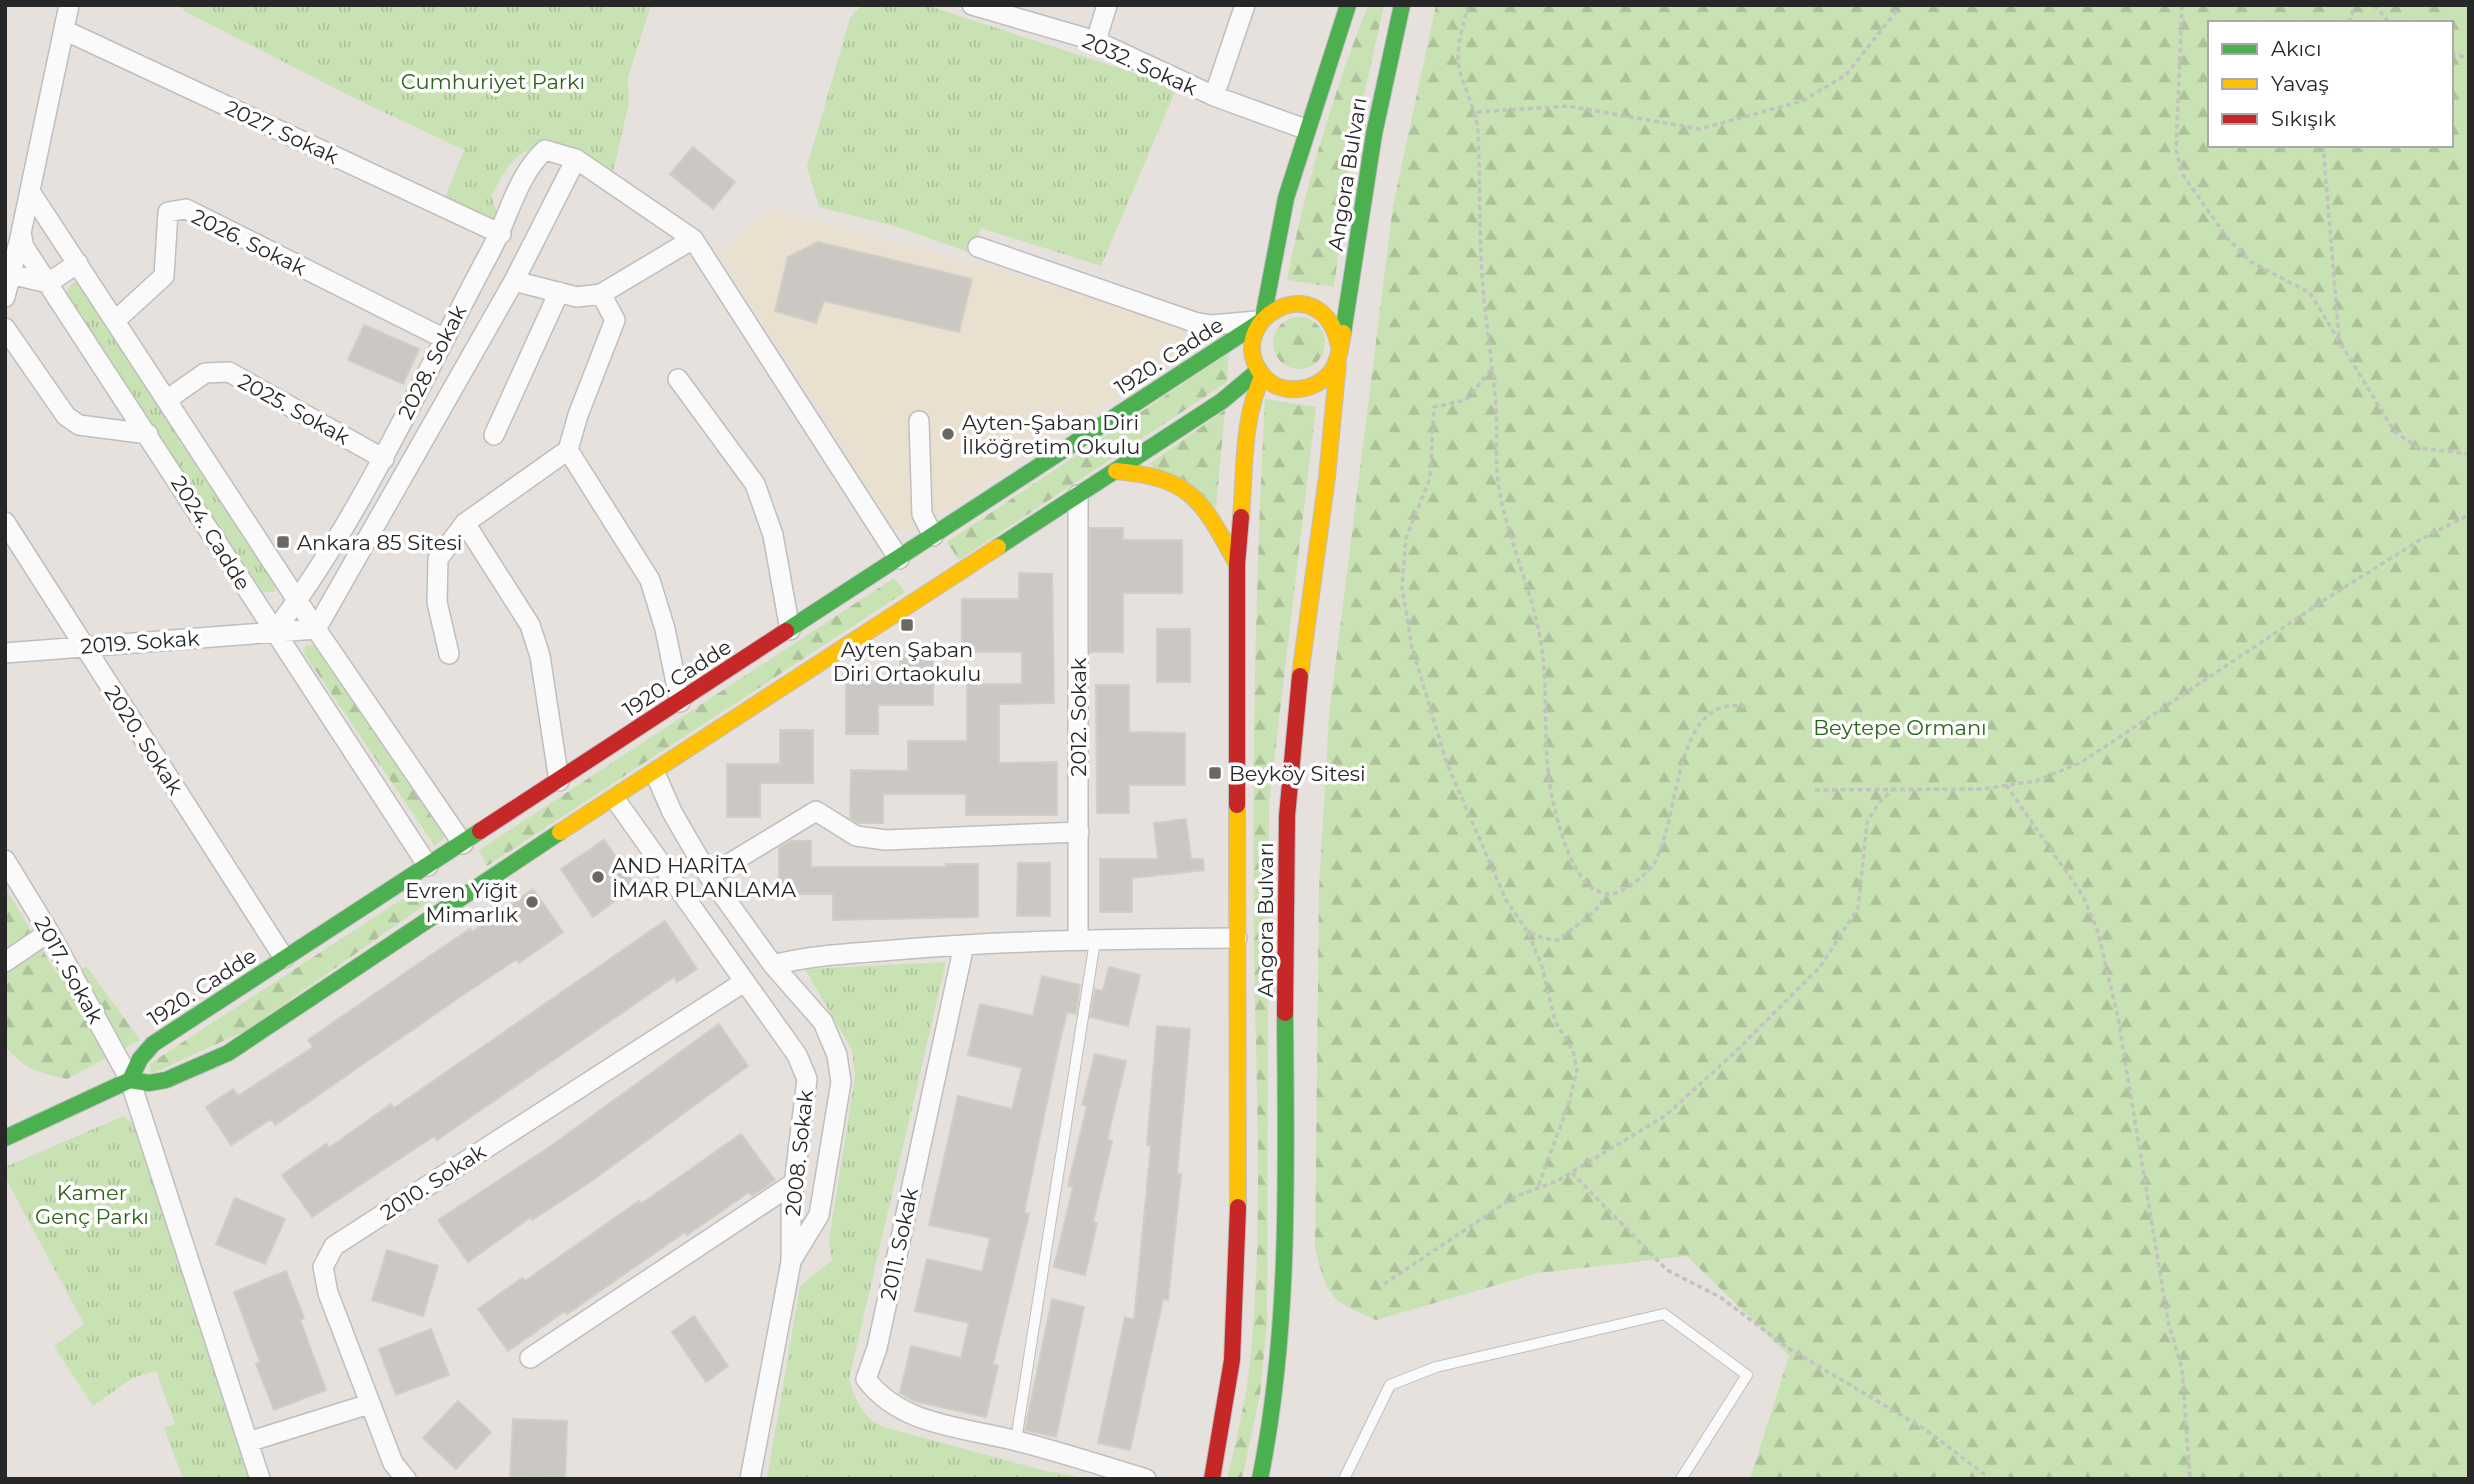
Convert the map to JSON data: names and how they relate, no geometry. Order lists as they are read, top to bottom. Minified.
{"streets":{"main road":["Angora Bulvarı","1920. Cadde"],"street":["2032. Sokak","2027. Sokak","2026. Sokak","2028. Sokak","2025. Sokak","2024. Cadde","2019. Sokak","2012. Sokak","2020. Sokak","2017. Sokak","2008. Sokak","2010. Sokak","2011. Sokak"]},"crossings":[["2032. Sokak","Angora Bulvarı"],["2027. Sokak","2028. Sokak"],["Angora Bulvarı","1920. Cadde"],["2026. Sokak","2028. Sokak"],["2026. Sokak","2024. Cadde"],["1920. Cadde","2024. Cadde"],["1920. Cadde","2020. Sokak"],["1920. Cadde","2017. Sokak"],["2028. Sokak","2025. Sokak"],["2028. Sokak","2024. Cadde"],["2028. Sokak","2019. Sokak"],["2025. Sokak","2024. Cadde"],["2024. Cadde","2019. Sokak"],["2019. Sokak","2020. Sokak"],["2008. Sokak","2010. Sokak"]],"parks":["Cumhuriyet Parkı","Beytepe Ormanı","Kamer Genç Parkı"],"places":{"other":["Ayten-Şaban Diri İlköğretim Okulu","AND HARİTA İMAR PLANLAMA","Evren Yiğit Mimarlık"],"transit":["Ankara 85 Sitesi","Ayten Şaban Diri Ortaokulu","Beyköy Sitesi"]},"legend":["Akıcı","Yavaş","Sıkışık"]}
